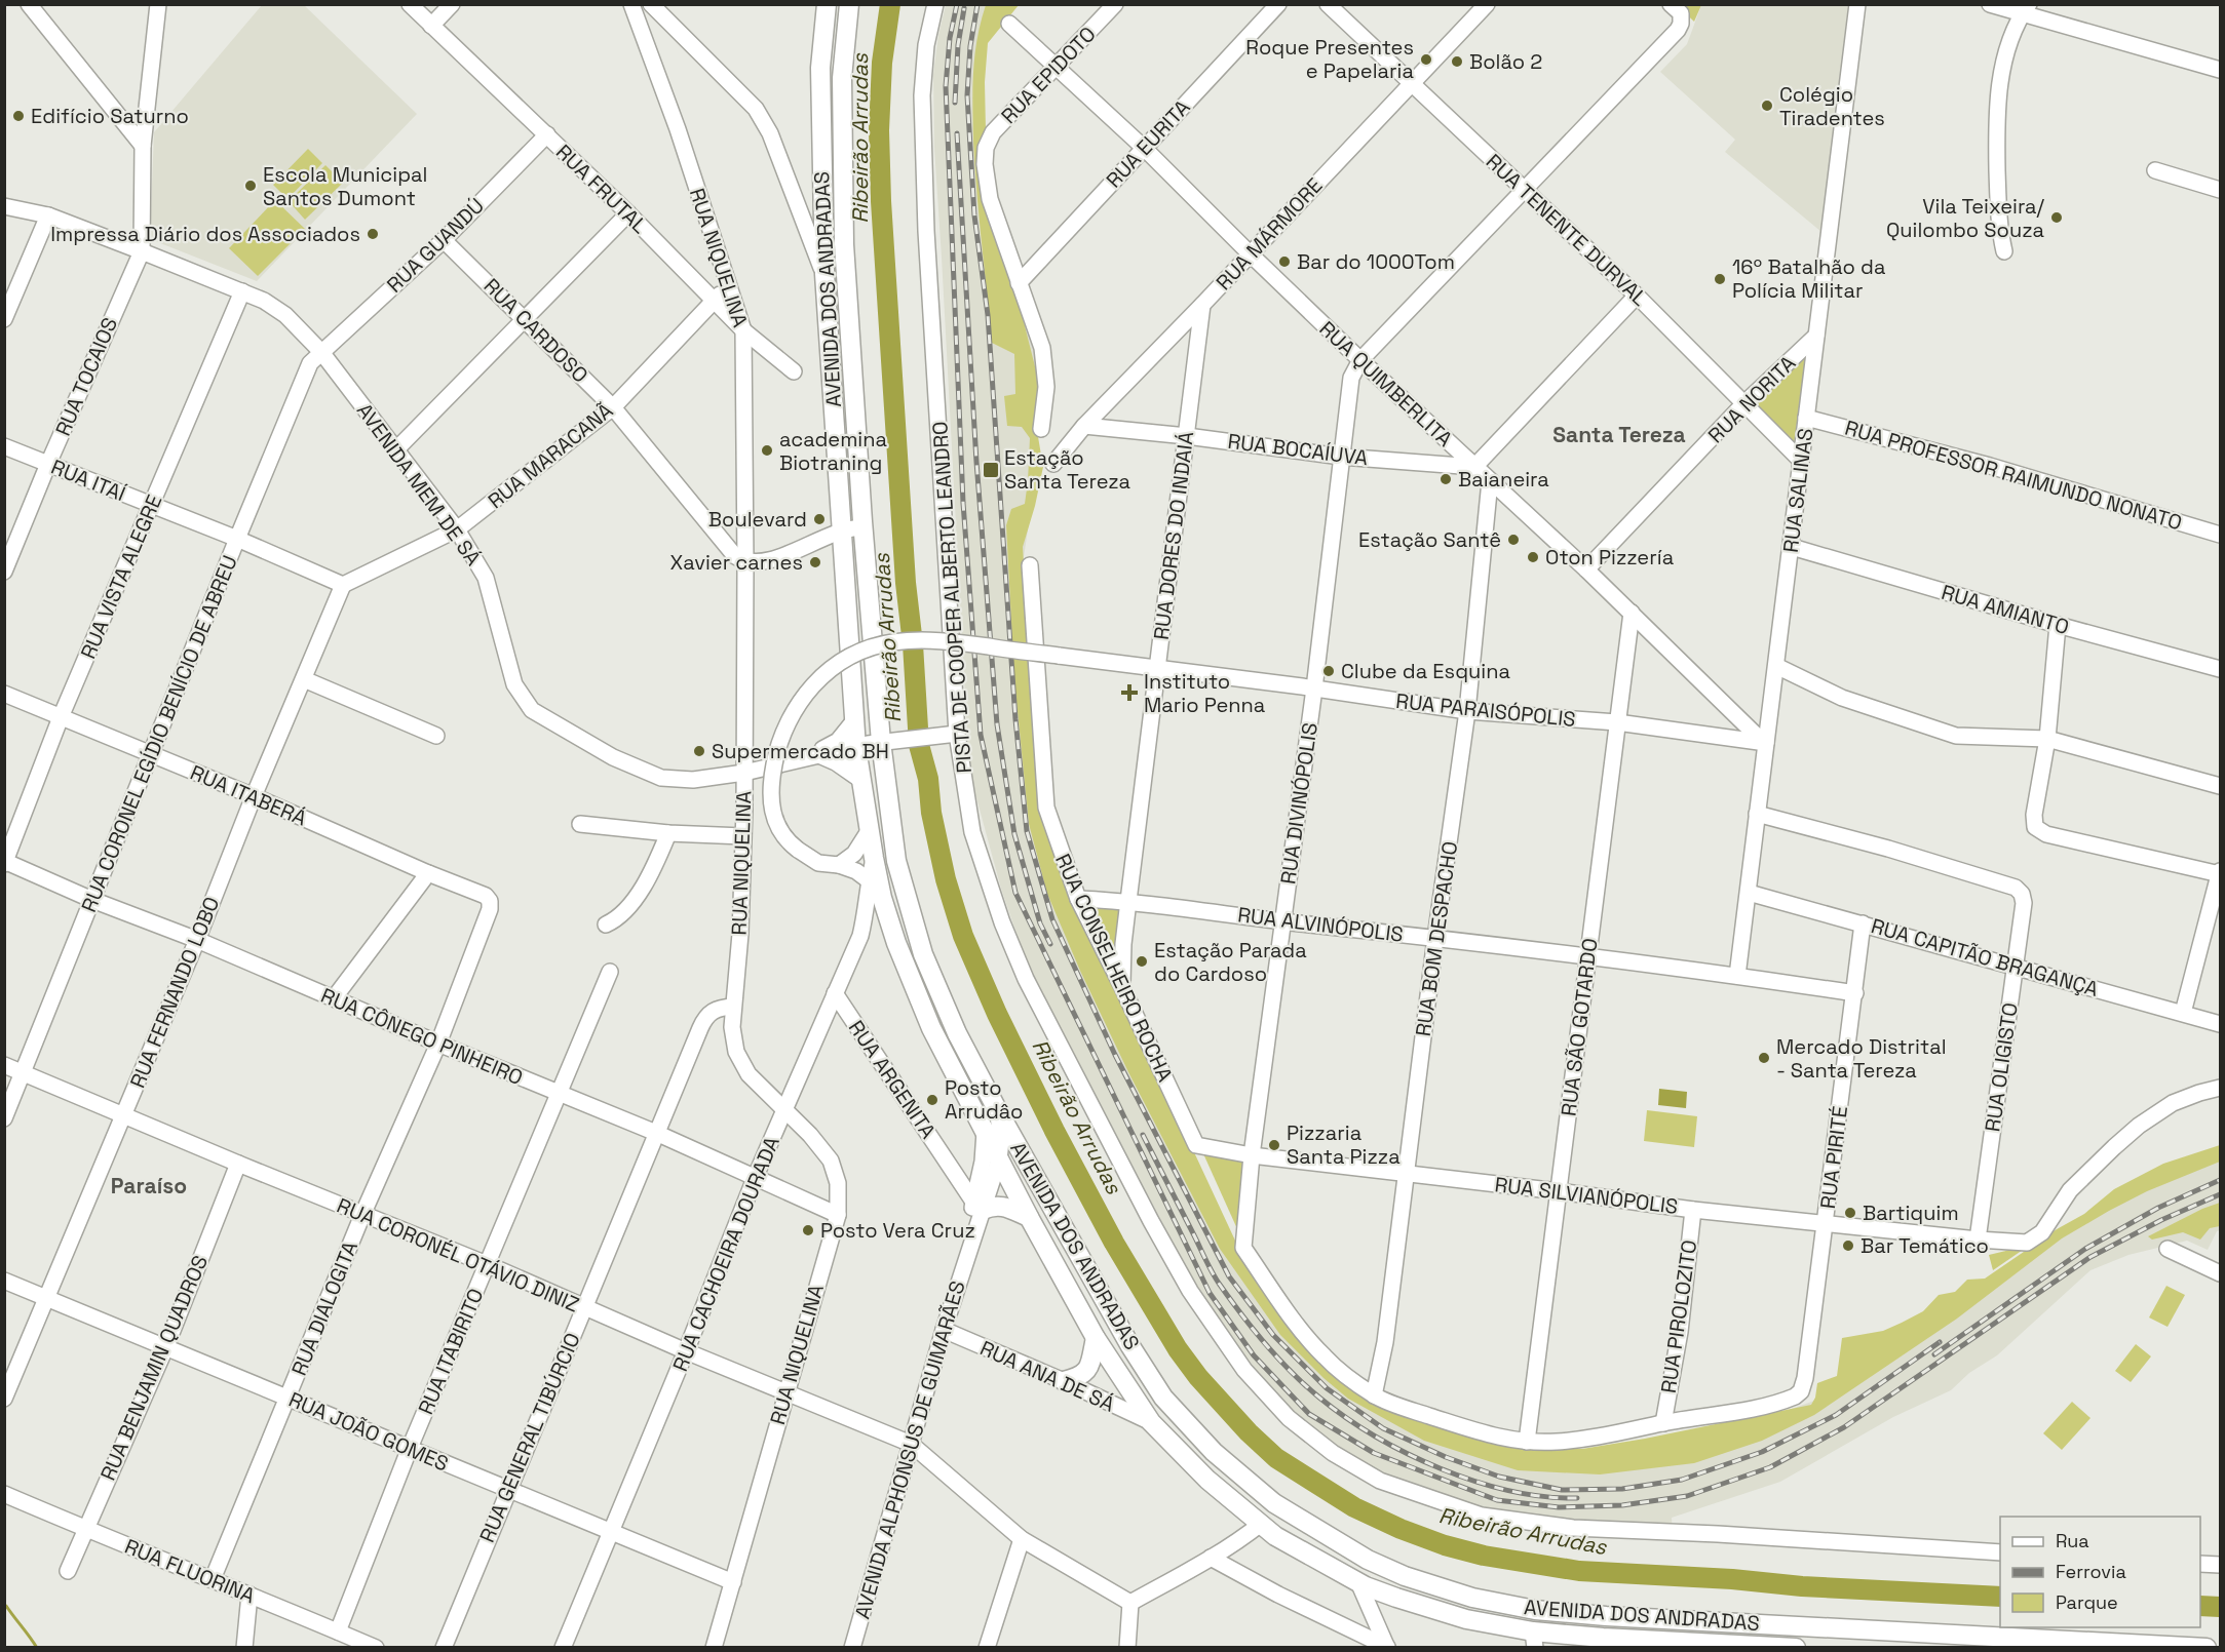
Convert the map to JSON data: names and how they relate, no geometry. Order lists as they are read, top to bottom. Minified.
{"streets":{"main road":["AVENIDA DOS ANDRADAS"],"street":["RUA EPIDOTO","RUA EURITA","RUA FRUTAL","RUA TENENTE DURVAL","RUA MÁRMORE","RUA GUANDÚ","RUA NIQUELINA","RUA CARDOSO","RUA TOCAIOS","RUA QUIMBERLITA","RUA NORITA","RUA BOCAÍUVA","RUA MARACANÃ","RUA PROFESSOR RAIMUNDO NONATO","RUA ITAÍ","AVENIDA MEM DE SÁ","RUA SALINAS","RUA DORES DO INDAIÁ","RUA VISTA ALEGRE","PISTA DE COOPER ALBERTO LEANDRO","RUA AMIANTO","RUA PARAISÓPOLIS","RUA CORONEL EGÍDIO BENÍCIO DE ABREU","RUA ITABERÁ","RUA DIVINÓPOLIS","RUA ALVINÓPOLIS","RUA BOM DESPACHO","RUA CAPITÃO BRAGANÇA","RUA CONSELHEIRO ROCHA","RUA FERNANDO LOBO","RUA SÃO GOTARDO","RUA CÔNEGO PINHEIRO","RUA OLIGISTO","RUA ARGENITA","RUA PIRITÉ","RUA SILVIANÓPOLIS","RUA CACHOEIRA DOURADA","RUA CORONÉL OTÁVIO DINIZ","RUA DIALOGITA","RUA PIROLOZITO","RUA ITABIRITO","RUA BENJAMIN QUADROS","RUA ANA DE SÁ","RUA JOÃO GOMES","RUA GENERAL TIBÚRCIO","AVENIDA ALPHONSUS DE GUIMARÃES","RUA FLUORINA"]},"crossings":[["RUA EPIDOTO","RUA EURITA"],["RUA EPIDOTO","RUA QUIMBERLITA"],["RUA EURITA","RUA QUIMBERLITA"],["RUA FRUTAL","RUA GUANDÚ"],["RUA FRUTAL","RUA NIQUELINA"],["RUA FRUTAL","RUA MARACANÃ"],["RUA TENENTE DURVAL","RUA MÁRMORE"],["RUA TENENTE DURVAL","RUA NORITA"],["RUA TENENTE DURVAL","RUA SALINAS"],["RUA MÁRMORE","RUA QUIMBERLITA"],["RUA MÁRMORE","RUA BOCAÍUVA"],["RUA MÁRMORE","RUA DORES DO INDAIÁ"],["RUA GUANDÚ","RUA CARDOSO"],["RUA GUANDÚ","AVENIDA MEM DE SÁ"],["RUA GUANDÚ","RUA CORONEL EGÍDIO BENÍCIO DE ABREU"],["RUA NIQUELINA","RUA CARDOSO"],["RUA NIQUELINA","RUA MARACANÃ"],["RUA NIQUELINA","AVENIDA MEM DE SÁ"],["RUA NIQUELINA","RUA CÔNEGO PINHEIRO"],["RUA NIQUELINA","RUA CACHOEIRA DOURADA"],["RUA NIQUELINA","RUA CORONÉL OTÁVIO DINIZ"],["RUA NIQUELINA","RUA JOÃO GOMES"],["RUA NIQUELINA","RUA GENERAL TIBÚRCIO"],["AVENIDA DOS ANDRADAS","AVENIDA MEM DE SÁ"],["AVENIDA DOS ANDRADAS","RUA CACHOEIRA DOURADA"],["AVENIDA DOS ANDRADAS","RUA ANA DE SÁ"],["AVENIDA DOS ANDRADAS","AVENIDA ALPHONSUS DE GUIMARÃES"],["RUA CARDOSO","RUA MARACANÃ"],["RUA TOCAIOS","RUA ITAÍ"],["RUA TOCAIOS","AVENIDA MEM DE SÁ"],["RUA QUIMBERLITA","RUA NORITA"],["RUA QUIMBERLITA","RUA BOCAÍUVA"],["RUA QUIMBERLITA","RUA SALINAS"],["RUA QUIMBERLITA","RUA PARAISÓPOLIS"],["RUA QUIMBERLITA","RUA DIVINÓPOLIS"],["RUA QUIMBERLITA","RUA BOM DESPACHO"],["RUA QUIMBERLITA","RUA SÃO GOTARDO"],["RUA NORITA","RUA SALINAS"],["RUA BOCAÍUVA","RUA DORES DO INDAIÁ"],["RUA BOCAÍUVA","RUA DIVINÓPOLIS"],["RUA MARACANÃ","RUA ITAÍ"],["RUA MARACANÃ","AVENIDA MEM DE SÁ"],["RUA MARACANÃ","RUA FERNANDO LOBO"],["RUA PROFESSOR RAIMUNDO NONATO","RUA SALINAS"],["RUA ITAÍ","RUA VISTA ALEGRE"],["RUA ITAÍ","RUA CORONEL EGÍDIO BENÍCIO DE ABREU"],["RUA ITAÍ","RUA FERNANDO LOBO"],["AVENIDA MEM DE SÁ","RUA VISTA ALEGRE"],["AVENIDA MEM DE SÁ","PISTA DE COOPER ALBERTO LEANDRO"],["AVENIDA MEM DE SÁ","RUA CORONEL EGÍDIO BENÍCIO DE ABREU"],["RUA SALINAS","RUA AMIANTO"],["RUA SALINAS","RUA PARAISÓPOLIS"],["RUA SALINAS","RUA ALVINÓPOLIS"],["RUA SALINAS","RUA CAPITÃO BRAGANÇA"],["RUA SALINAS","RUA OLIGISTO"],["RUA DORES DO INDAIÁ","RUA PARAISÓPOLIS"],["RUA DORES DO INDAIÁ","RUA ALVINÓPOLIS"],["RUA DORES DO INDAIÁ","RUA CONSELHEIRO ROCHA"],["RUA VISTA ALEGRE","RUA ITABERÁ"],["RUA VISTA ALEGRE","RUA CÔNEGO PINHEIRO"],["RUA PARAISÓPOLIS","RUA DIVINÓPOLIS"],["RUA PARAISÓPOLIS","RUA BOM DESPACHO"],["RUA PARAISÓPOLIS","RUA SÃO GOTARDO"],["RUA CORONEL EGÍDIO BENÍCIO DE ABREU","RUA ITABERÁ"],["RUA CORONEL EGÍDIO BENÍCIO DE ABREU","RUA CÔNEGO PINHEIRO"],["RUA CORONEL EGÍDIO BENÍCIO DE ABREU","RUA CORONÉL OTÁVIO DINIZ"],["RUA ITABERÁ","RUA FERNANDO LOBO"],["RUA ITABERÁ","RUA DIALOGITA"],["RUA DIVINÓPOLIS","RUA ALVINÓPOLIS"],["RUA DIVINÓPOLIS","RUA BOM DESPACHO"],["RUA DIVINÓPOLIS","RUA SILVIANÓPOLIS"],["RUA ALVINÓPOLIS","RUA BOM DESPACHO"],["RUA ALVINÓPOLIS","RUA CONSELHEIRO ROCHA"],["RUA ALVINÓPOLIS","RUA SÃO GOTARDO"],["RUA ALVINÓPOLIS","RUA PIRITÉ"],["RUA BOM DESPACHO","RUA SILVIANÓPOLIS"],["RUA CAPITÃO BRAGANÇA","RUA OLIGISTO"],["RUA CAPITÃO BRAGANÇA","RUA PIRITÉ"],["RUA CONSELHEIRO ROCHA","RUA SILVIANÓPOLIS"],["RUA FERNANDO LOBO","RUA CÔNEGO PINHEIRO"],["RUA FERNANDO LOBO","RUA CORONÉL OTÁVIO DINIZ"],["RUA FERNANDO LOBO","RUA JOÃO GOMES"],["RUA SÃO GOTARDO","RUA SILVIANÓPOLIS"],["RUA CÔNEGO PINHEIRO","RUA CACHOEIRA DOURADA"],["RUA CÔNEGO PINHEIRO","RUA DIALOGITA"],["RUA CÔNEGO PINHEIRO","RUA ITABIRITO"],["RUA CÔNEGO PINHEIRO","RUA GENERAL TIBÚRCIO"],["RUA OLIGISTO","RUA SILVIANÓPOLIS"],["RUA ARGENITA","RUA CACHOEIRA DOURADA"],["RUA ARGENITA","AVENIDA ALPHONSUS DE GUIMARÃES"],["RUA PIRITÉ","RUA SILVIANÓPOLIS"],["RUA PIRITÉ","RUA PIROLOZITO"],["RUA SILVIANÓPOLIS","RUA PIROLOZITO"],["RUA CACHOEIRA DOURADA","RUA CORONÉL OTÁVIO DINIZ"],["RUA CACHOEIRA DOURADA","RUA JOÃO GOMES"],["RUA CORONÉL OTÁVIO DINIZ","RUA DIALOGITA"],["RUA CORONÉL OTÁVIO DINIZ","RUA ITABIRITO"],["RUA CORONÉL OTÁVIO DINIZ","RUA BENJAMIN QUADROS"],["RUA CORONÉL OTÁVIO DINIZ","RUA GENERAL TIBÚRCIO"],["RUA CORONÉL OTÁVIO DINIZ","AVENIDA ALPHONSUS DE GUIMARÃES"],["RUA DIALOGITA","RUA JOÃO GOMES"],["RUA DIALOGITA","RUA FLUORINA"],["RUA ITABIRITO","RUA JOÃO GOMES"],["RUA ITABIRITO","RUA FLUORINA"],["RUA BENJAMIN QUADROS","RUA JOÃO GOMES"],["RUA BENJAMIN QUADROS","RUA FLUORINA"],["RUA ANA DE SÁ","AVENIDA ALPHONSUS DE GUIMARÃES"],["RUA JOÃO GOMES","RUA GENERAL TIBÚRCIO"]],"districts":["Santa Tereza","Paraíso"],"water":["Ribeirão Arrudas"],"places":{"other":["Roque Presentes e Papelaria","Bolão 2","Colégio Tiradentes","Edifício Saturno","Escola Municipal Santos Dumont","Vila Teixeira/ Quilombo Souza","Impressa Diário dos Associados","Bar do 1000Tom","16º Batalhão da Polícia Militar","academina Biotraning","Baianeira","Boulevard","Estação Santê","Oton Pizzería","Xavier carnes","Clube da Esquina","Supermercado BH","Estação Parada do Cardoso","Mercado Distrital - Santa Tereza","Posto Arrudâo","Pizzaria Santa Pizza","Bartiquim","Posto Vera Cruz","Bar Temático"],"transit":["Estação Santa Tereza"],"health":["Instituto Mario Penna"]},"legend":["Rua","Ferrovia","Parque"]}
